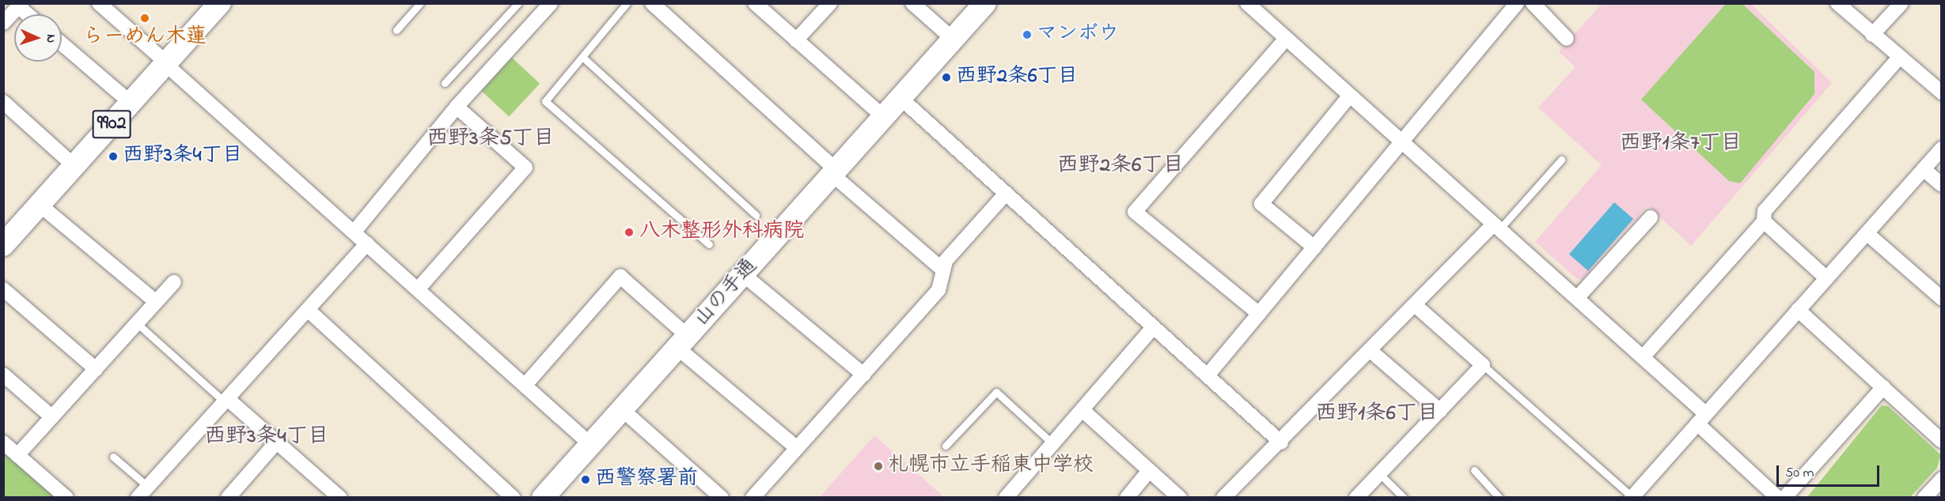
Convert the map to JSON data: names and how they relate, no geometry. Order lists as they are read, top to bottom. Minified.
{"streets":{"main road":["9902","山の手通"]},"districts":["西野3条5丁目","西野1条7丁目","西野2条6丁目","西野1条6丁目","西野3条4丁目"],"places":["らーめん木蓮","マンボウ","西野2条6丁目","西野3条4丁目","八木整形外科病院","札幌市立手稲東中学校","西警察署前"],"scale_bar":"50 m","north":"right"}
